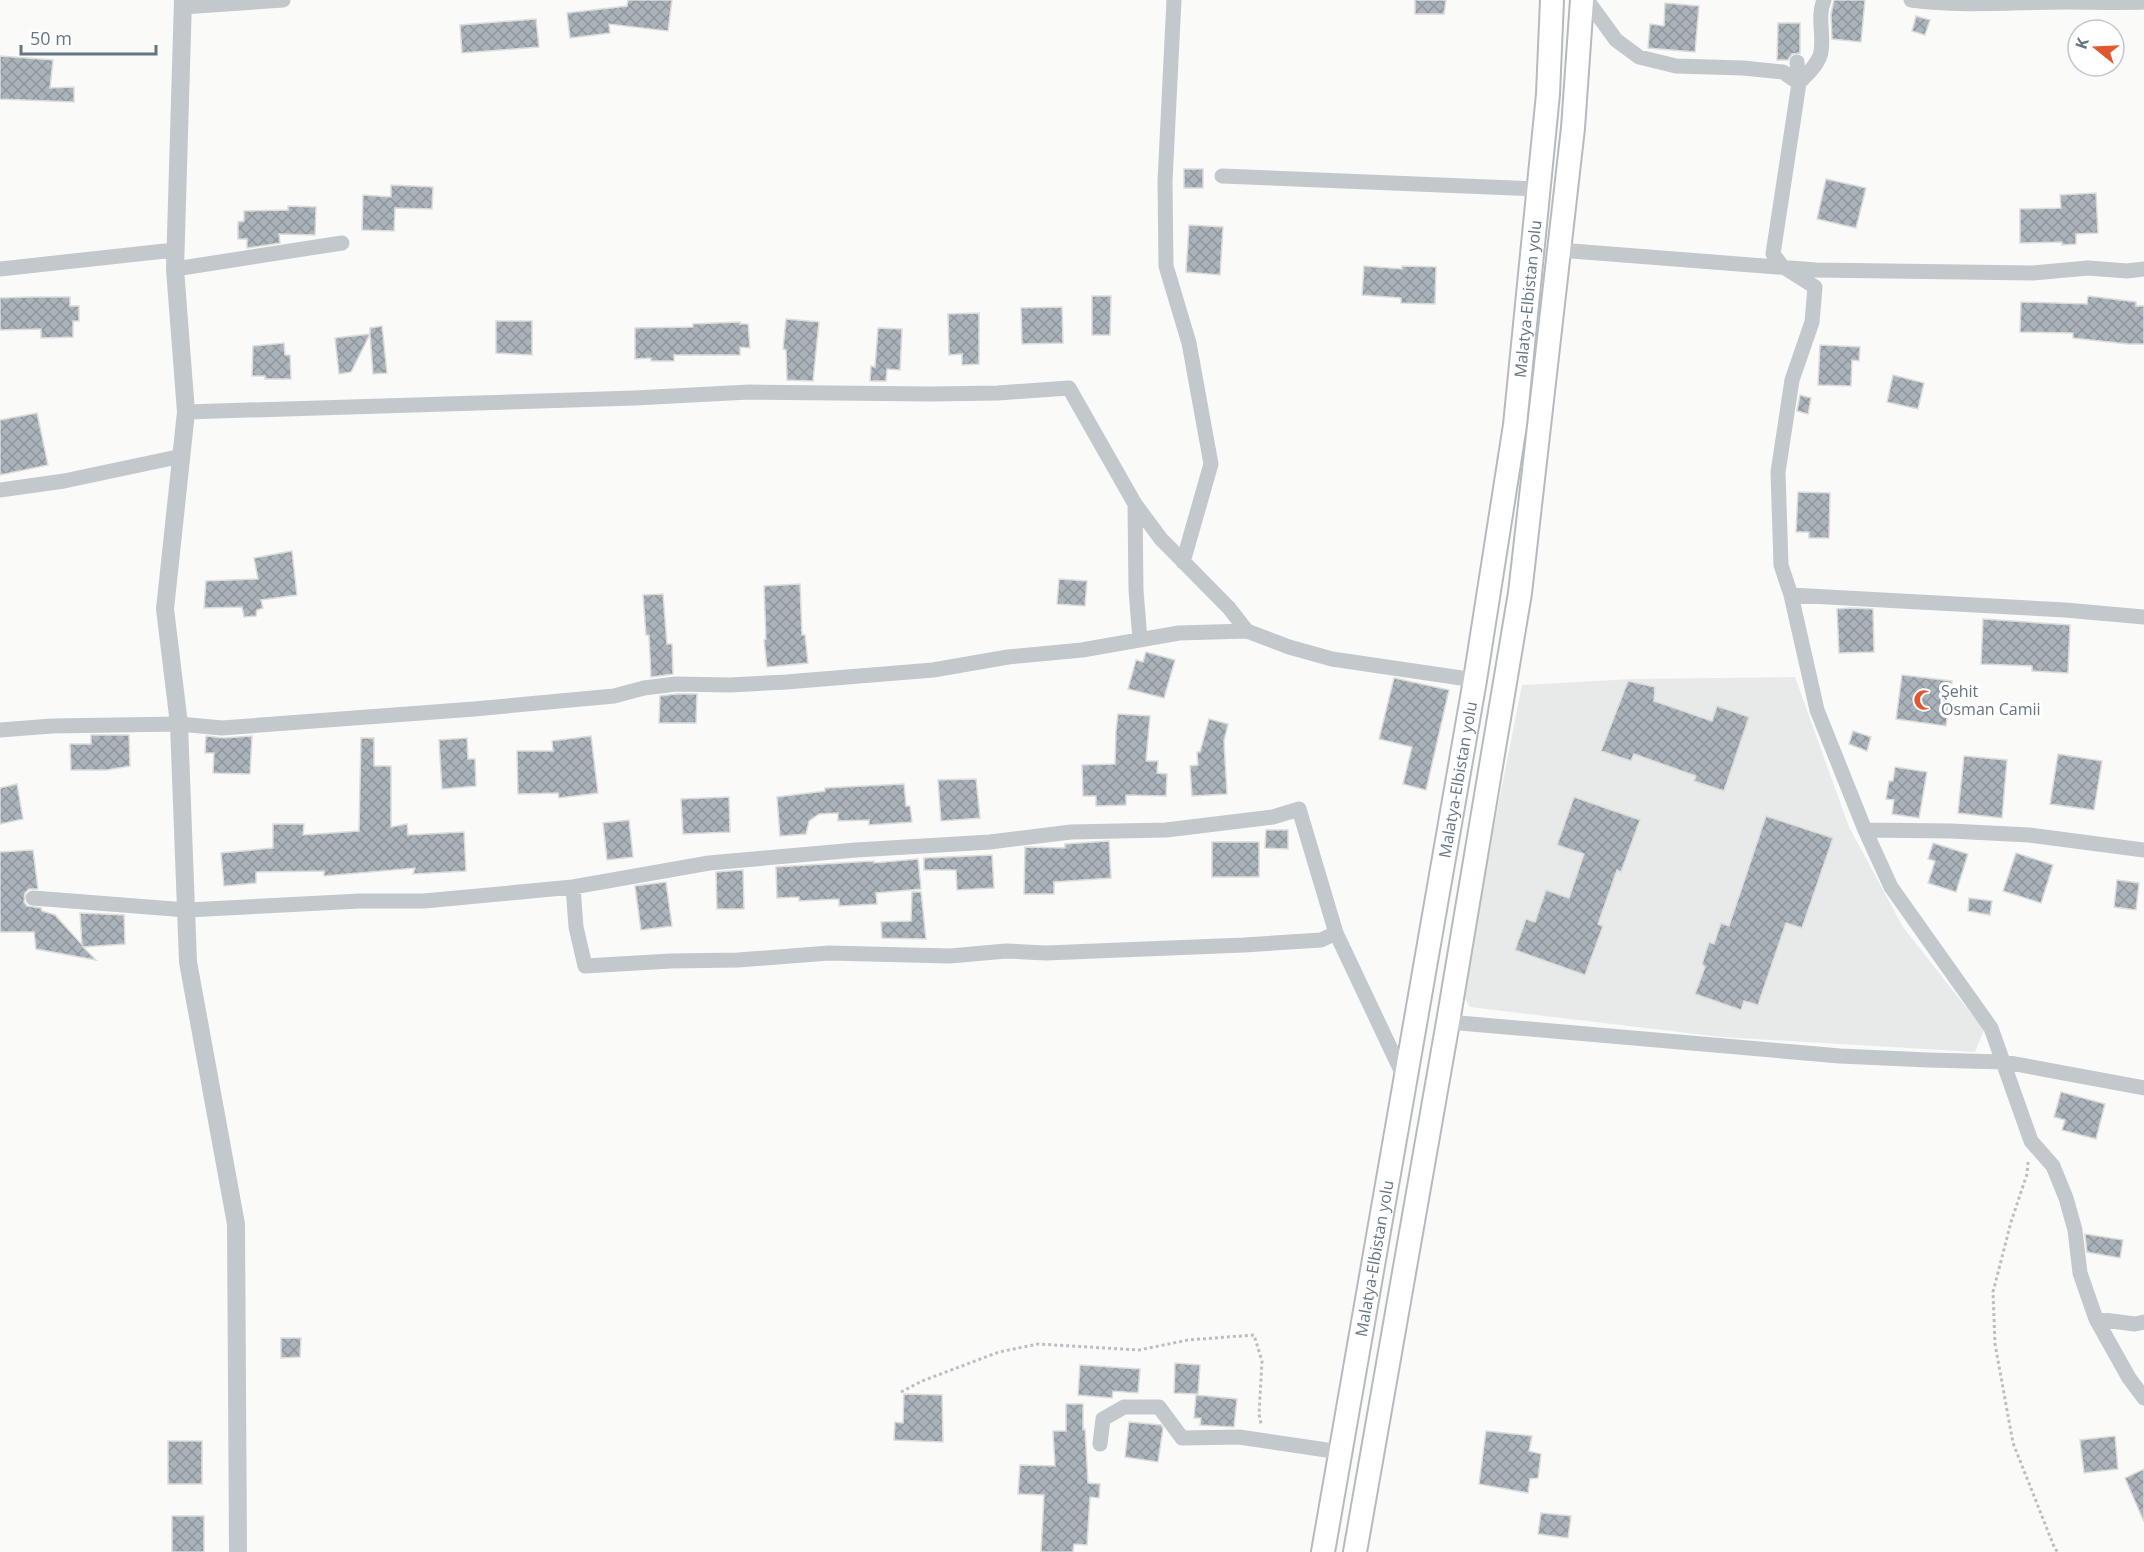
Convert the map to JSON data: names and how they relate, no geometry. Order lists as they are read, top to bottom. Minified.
{"streets":{"main road":["Malatya-Elbistan yolu"]},"places":{"mosque":["Şehit Osman Camii"]},"scale_bar":"50 m","north":"left"}
